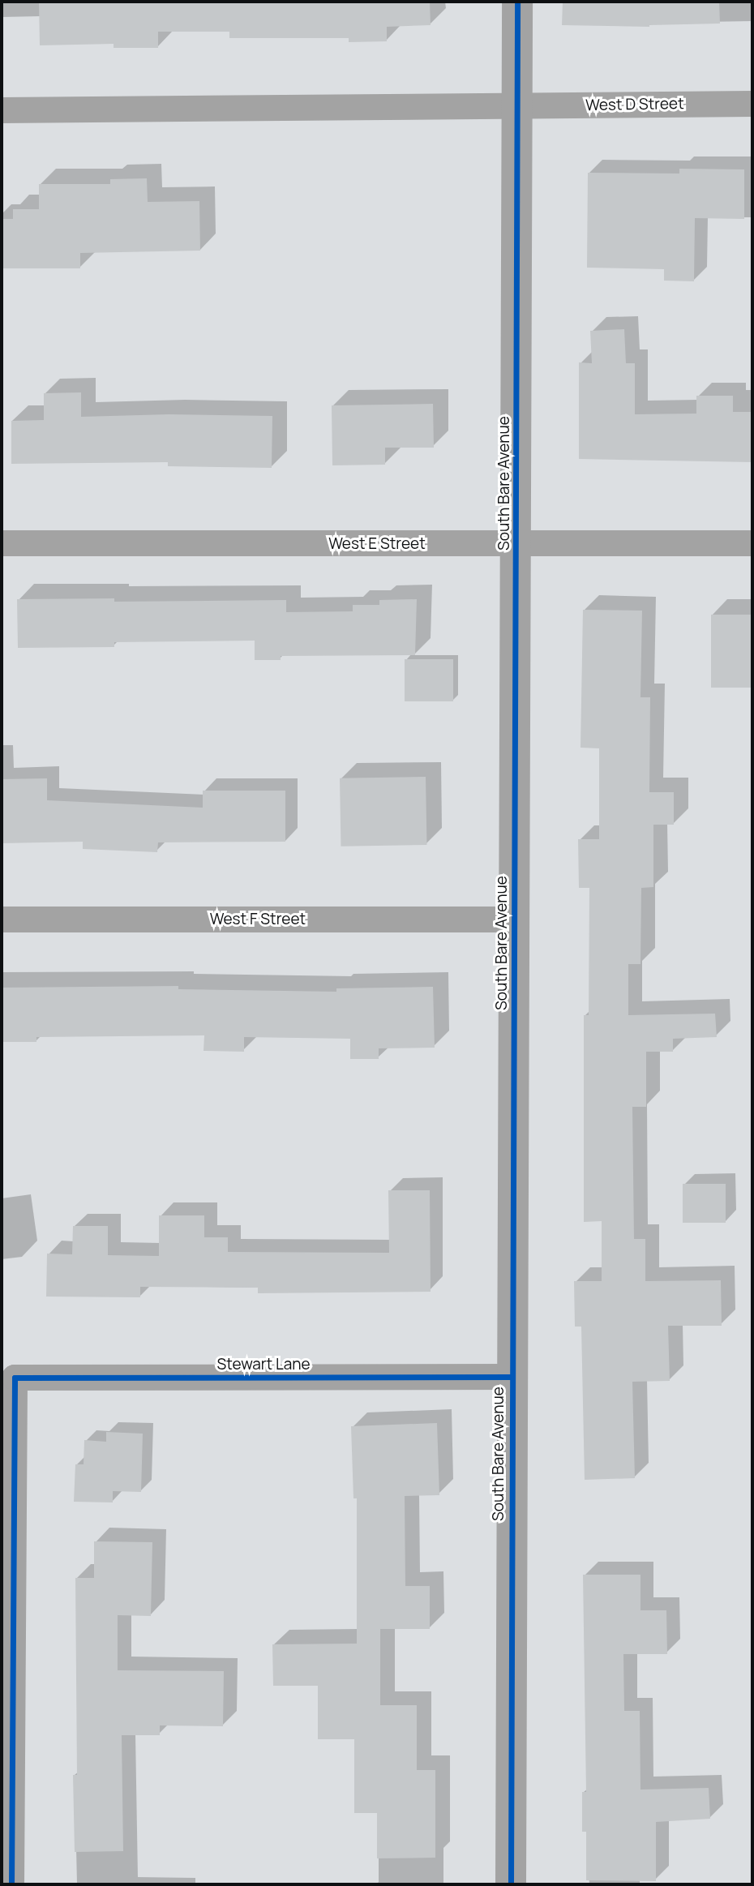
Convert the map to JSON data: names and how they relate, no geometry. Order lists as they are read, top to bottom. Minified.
{"streets":{"street":["West D Street","South Bare Avenue","West E Street","West F Street","Stewart Lane"]},"crossings":[["West D Street","South Bare Avenue"],["South Bare Avenue","West E Street"],["South Bare Avenue","West F Street"],["South Bare Avenue","Stewart Lane"]]}
